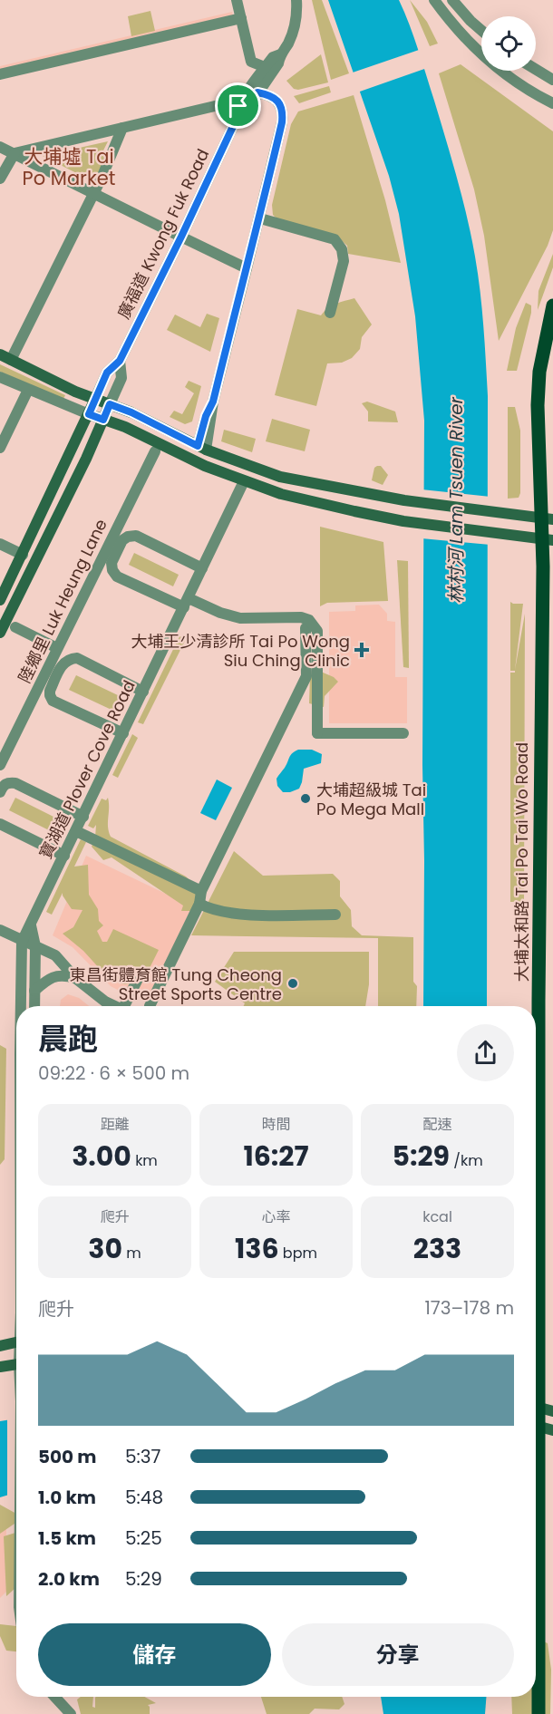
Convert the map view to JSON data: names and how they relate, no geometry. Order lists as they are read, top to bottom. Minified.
{"streets":{"main road":["廣福道 Kwong Fuk Road","大埔太和路 Tai Po Tai Wo Road"],"street":["陸鄉里 Luk Heung Lane","寶湖道 Plover Cove Road"]},"districts":["大埔墟 Tai Po Market"],"water":["林村河 Lam Tsuen River"],"places":{"health":["大埔王少清診所 Tai Po Wong Siu Ching Clinic"],"other":["大埔超級城 Tai Po Mega Mall","東昌街體育館 Tung Cheong Street Sports Centre"]},"page":{"heading":["晨跑","09:22 · 6 × 500 m"],"stats":[["距離","3.00 km"],["時間","16:27"],["配速","5:29 /km"],["爬升","30 m"],["心率","136 bpm"],["kcal","233"]],"chart":["爬升","173–178 m"],"list":[{"name":"500 m","note":"5:37"},{"name":"1.0 km","note":"5:48"},{"name":"1.5 km","note":"5:25"},{"name":"2.0 km","note":"5:29"}],"buttons":["儲存","分享"]}}
